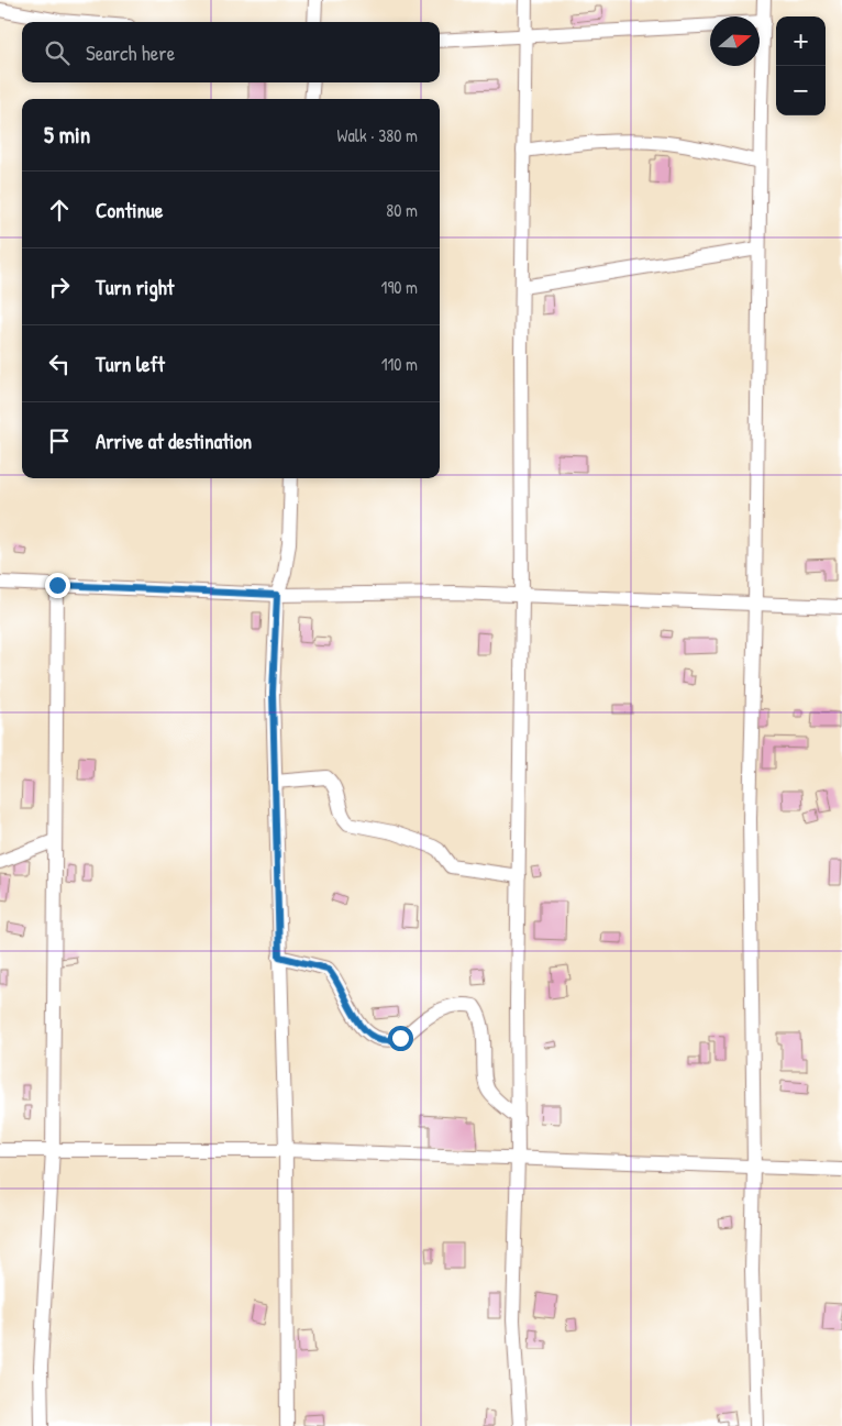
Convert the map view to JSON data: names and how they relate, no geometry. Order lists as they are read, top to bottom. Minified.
{"north":"right","page":{"map_buttons":["+","−"],"search":"Search here","heading":["5 min","Walk · 380 m"],"list":[["Continue","80 m"],["Turn right","190 m"],["Turn left","110 m"],"Arrive at destination"]}}
